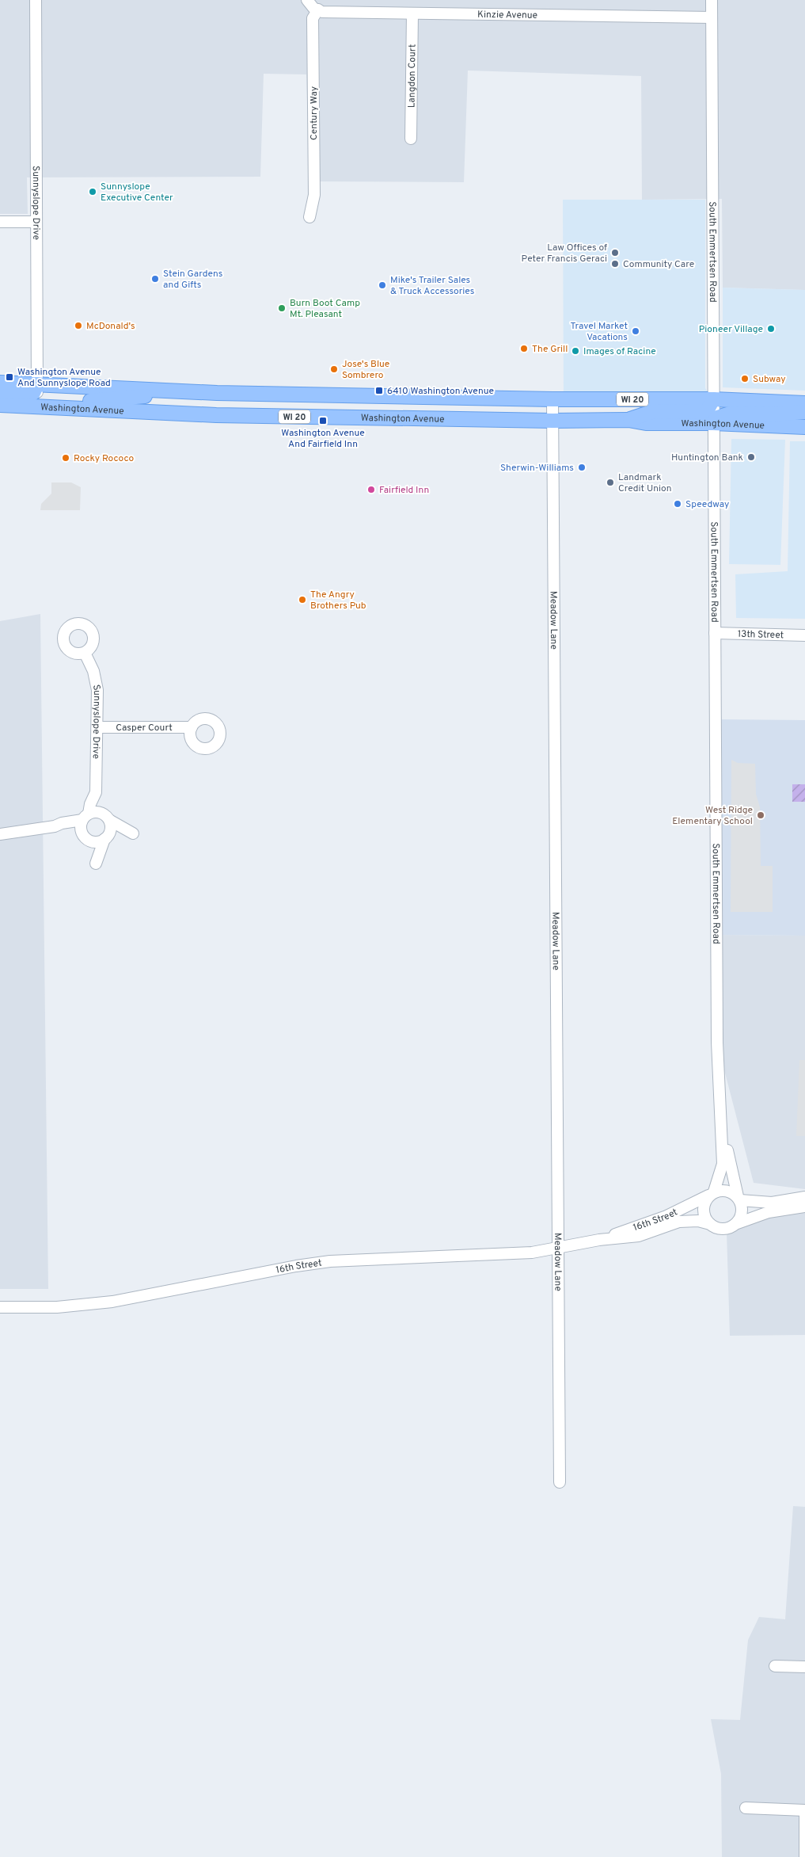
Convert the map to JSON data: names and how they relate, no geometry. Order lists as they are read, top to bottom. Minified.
{"streets":{"main road":["WI 20","Washington Avenue"],"street":["Kinzie Avenue","Langdon Court","Century Way","Sunnyslope Drive","South Emmertsen Road","Meadow Lane","13th Street","Casper Court","16th Street"]},"crossings":[["Kinzie Avenue","Langdon Court"],["Kinzie Avenue","Century Way"],["Kinzie Avenue","South Emmertsen Road"],["Sunnyslope Drive","WI 20"],["Sunnyslope Drive","Washington Avenue"],["Sunnyslope Drive","Casper Court"],["South Emmertsen Road","WI 20"],["South Emmertsen Road","Washington Avenue"],["South Emmertsen Road","13th Street"],["South Emmertsen Road","16th Street"],["WI 20","Meadow Lane"],["Washington Avenue","Meadow Lane"],["Meadow Lane","16th Street"]],"places":{"other":["Sunnyslope Executive Center","Law Offices of Peter Francis Geraci","Community Care","Stein Gardens and Gifts","Mike's Trailer Sales & Truck Accessories","Burn Boot Camp Mt. Pleasant","McDonald's","Pioneer Village","Travel Market Vacations","The Grill","Images of Racine","Jose's Blue Sombrero","Subway","Huntington Bank","Rocky Rococo","Sherwin-Williams","Landmark Credit Union","Fairfield Inn","Speedway","The Angry Brothers Pub","West Ridge Elementary School"],"transit":["Washington Avenue And Sunnyslope Road","6410 Washington Avenue","Washington Avenue And Fairfield Inn"]}}
